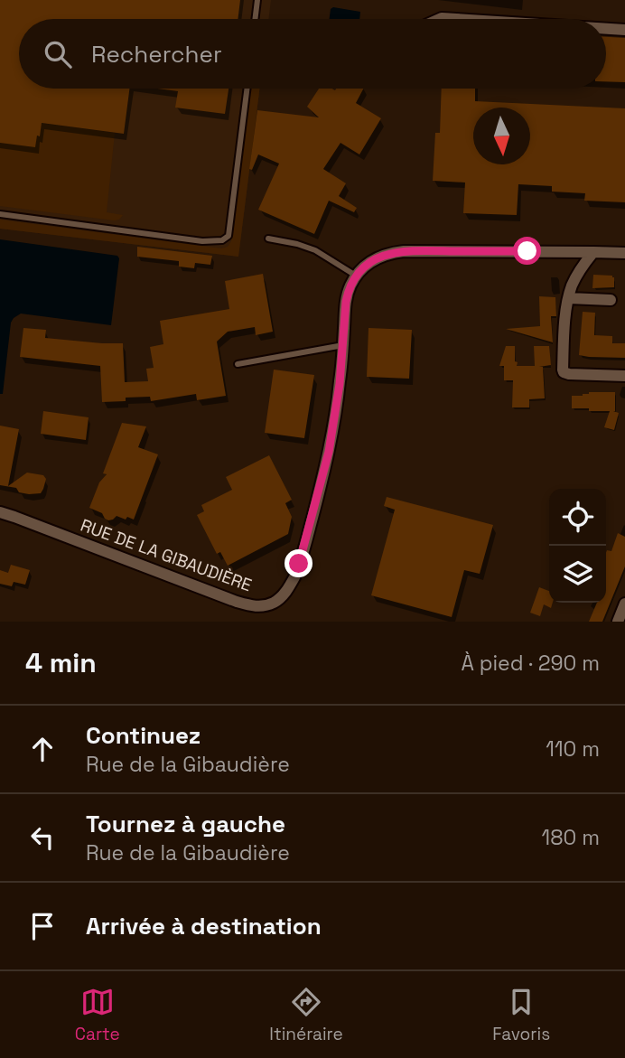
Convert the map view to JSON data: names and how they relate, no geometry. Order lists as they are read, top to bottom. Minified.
{"streets":{"street":["RUE DE LA GIBAUDIÈRE"]},"north":"bottom","page":{"search":"Rechercher","heading":["4 min","À pied · 290 m"],"list":[["Continuez","Rue de la Gibaudière","110 m"],["Tournez à gauche","Rue de la Gibaudière","180 m"],"Arrivée à destination"],"nav":["Carte","Itinéraire","Favoris"]}}
